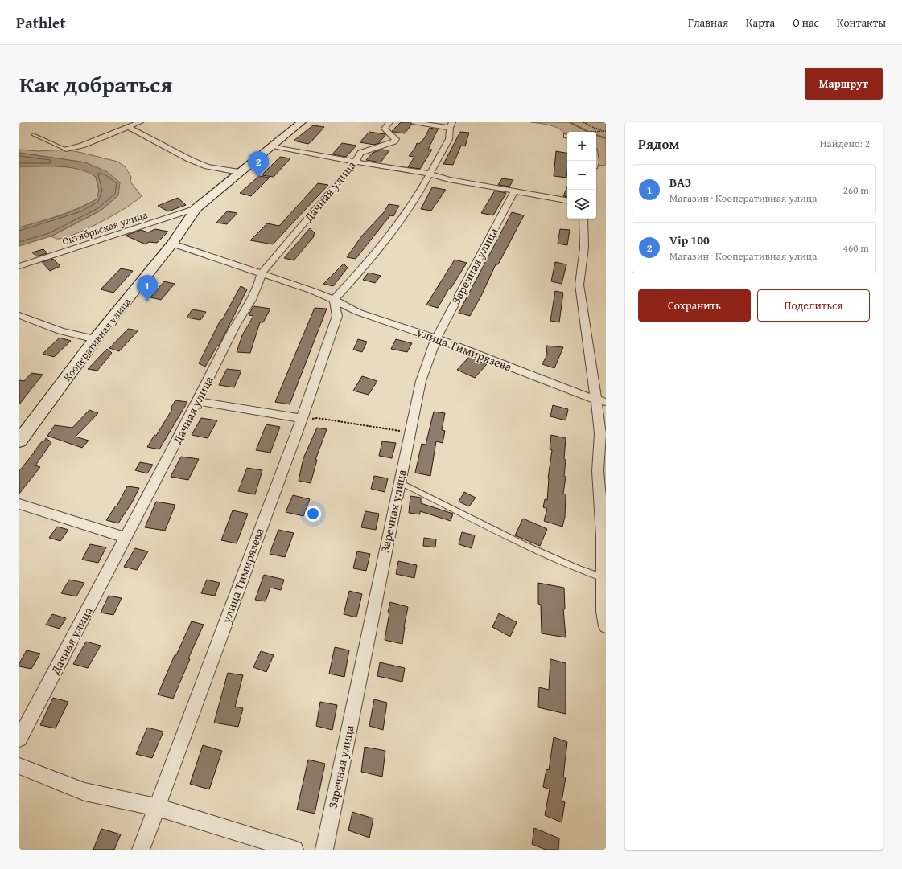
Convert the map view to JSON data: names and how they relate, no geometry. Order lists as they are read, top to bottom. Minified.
{"streets":{"street":["Дачная улица","Октябрьская улица","Заречная улица","Кооперативная улица","улица Тимирязева"]},"crossings":[["Дачная улица","улица Тимирязева"],["Октябрьская улица","Кооперативная улица"],["Заречная улица","улица Тимирязева"],["Кооперативная улица","улица Тимирязева"]],"page":{"header":"Pathlet","nav":["Главная","Карта","О нас","Контакты"],"title":"Как добраться","buttons":["Маршрут",["Сохранить","Поделиться"]],"heading":["Рядом","Найдено: 2"],"map_buttons":["+","−"],"pins":["2","1"],"list":[{"mark":"1","name":"ВАЗ","note":"Магазин · Кооперативная улица","value":"260 m"},{"mark":"2","name":"Vip 100","note":"Магазин · Кооперативная улица","value":"460 m"}]}}
